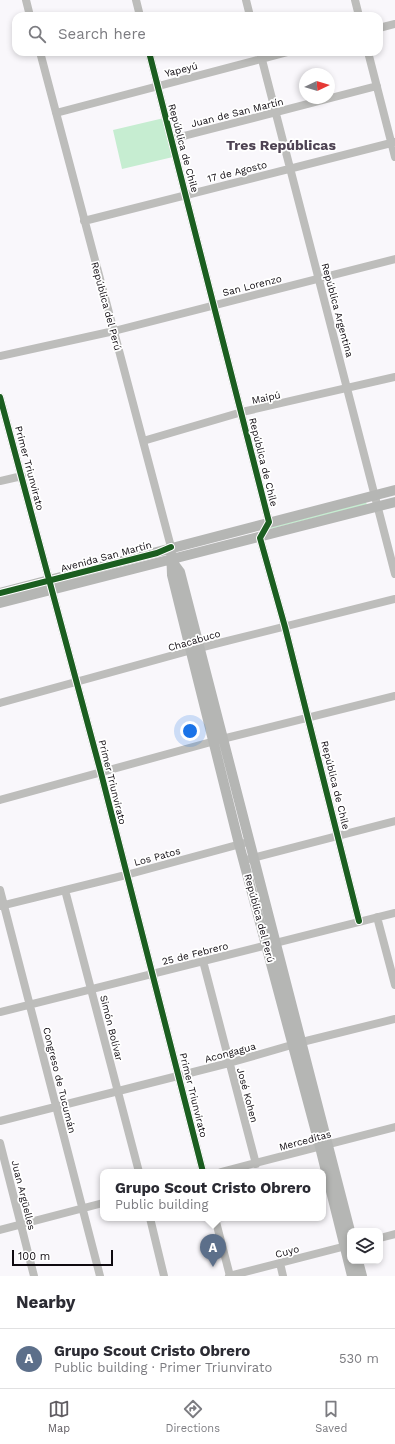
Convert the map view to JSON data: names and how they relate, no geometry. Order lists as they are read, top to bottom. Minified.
{"streets":{"main road":["República del Perú","Avenida San Martín"],"street":["Yapeyú","Juan de San Martín","República de Chile","17 de Agosto","San Lorenzo","República Argentina","Maipú","Primer Triunvirato","Chacabuco","Los Patos","25 de Febrero","Simón Bolívar","Acongagua","Congreso de Tucumán","José Kohen","Merceditas","Juan Argüelles","Cuyo"]},"crossings":[["Yapeyú","República de Chile"],["Yapeyú","República del Perú"],["Juan de San Martín","República de Chile"],["Juan de San Martín","República Argentina"],["República de Chile","17 de Agosto"],["República de Chile","San Lorenzo"],["República de Chile","Maipú"],["República de Chile","Avenida San Martín"],["República de Chile","Chacabuco"],["República de Chile","25 de Febrero"],["17 de Agosto","República del Perú"],["17 de Agosto","República Argentina"],["San Lorenzo","República del Perú"],["San Lorenzo","República Argentina"],["República del Perú","Maipú"],["República del Perú","Avenida San Martín"],["República del Perú","Chacabuco"],["República del Perú","Los Patos"],["República del Perú","25 de Febrero"],["República del Perú","Acongagua"],["República del Perú","Merceditas"],["República del Perú","Cuyo"],["República Argentina","Maipú"],["República Argentina","Avenida San Martín"],["Primer Triunvirato","Avenida San Martín"],["Primer Triunvirato","Chacabuco"],["Primer Triunvirato","Los Patos"],["Primer Triunvirato","25 de Febrero"],["Primer Triunvirato","Acongagua"],["Los Patos","Simón Bolívar"],["Los Patos","Congreso de Tucumán"],["25 de Febrero","Simón Bolívar"],["25 de Febrero","Congreso de Tucumán"],["25 de Febrero","José Kohen"],["Simón Bolívar","Acongagua"],["Acongagua","Congreso de Tucumán"],["Acongagua","José Kohen"],["José Kohen","Merceditas"]],"districts":["Tres Repúblicas"],"scale_bar":"100 m","north":"right","page":{"search":"Search here","popup":["Grupo Scout Cristo Obrero","Public building"],"pins":"A","scale":"100 m","heading":"Nearby","list":[{"mark":"A","name":"Grupo Scout Cristo Obrero","note":"Public building · Primer Triunvirato","value":"530 m"}],"nav":["Map","Directions","Saved"]}}
